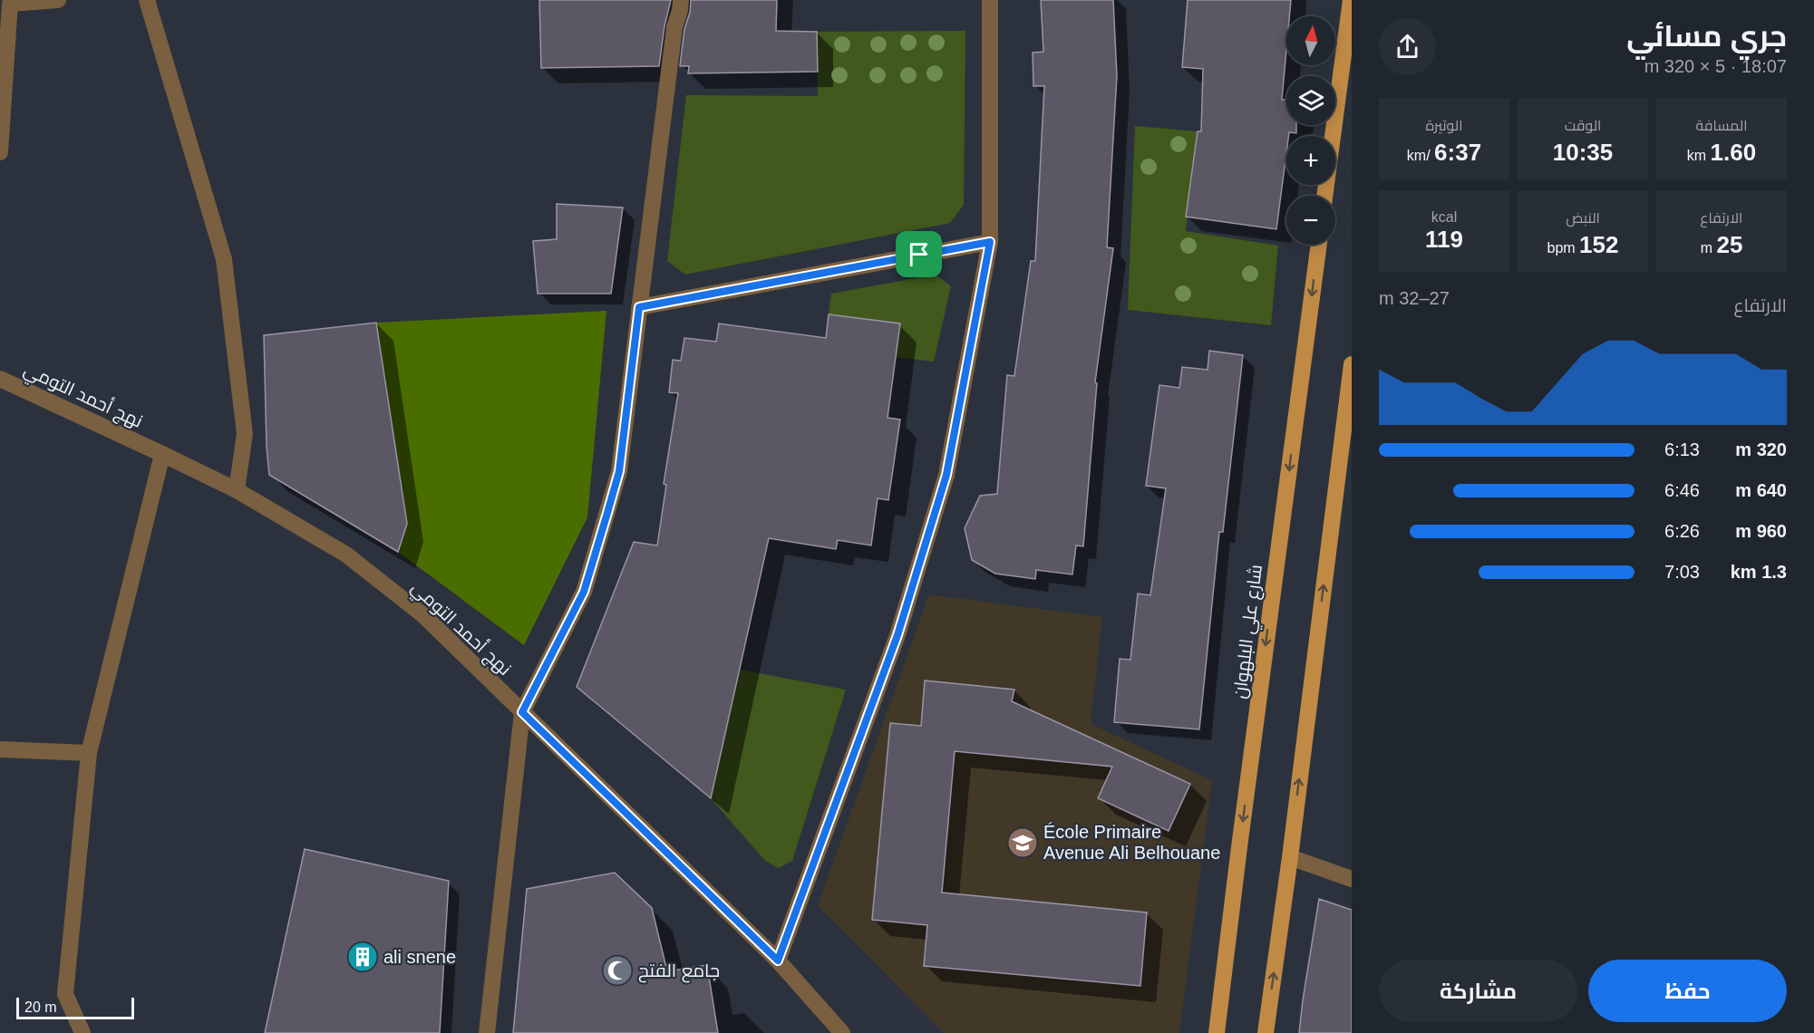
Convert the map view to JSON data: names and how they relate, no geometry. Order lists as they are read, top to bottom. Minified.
{"streets":{"main road":["شارع علي البلهوان"],"street":["نهج أحمد التومي"]},"places":{"school or university":["École Primaire Avenue Ali Belhouane"],"building":["ali snene"],"mosque":["جامع الفتح"]},"scale_bar":"20 m","north":"top","page":{"heading":["جري مسائي","18:07 · 5 × 320 m"],"map_buttons":["+","−"],"stats":[["المسافة","1.60 km"],["الوقت","10:35"],["الوتيرة","6:37 /km"],["الارتفاع","25 m"],["النبض","152 bpm"],["kcal","119"]],"chart":["الارتفاع","27–32 m"],"list":[{"name":"320 m","note":"6:13"},{"name":"640 m","note":"6:46"},{"name":"960 m","note":"6:26"},{"name":"1.3 km","note":"7:03"}],"buttons":["حفظ","مشاركة"],"scale":"20 m"}}
